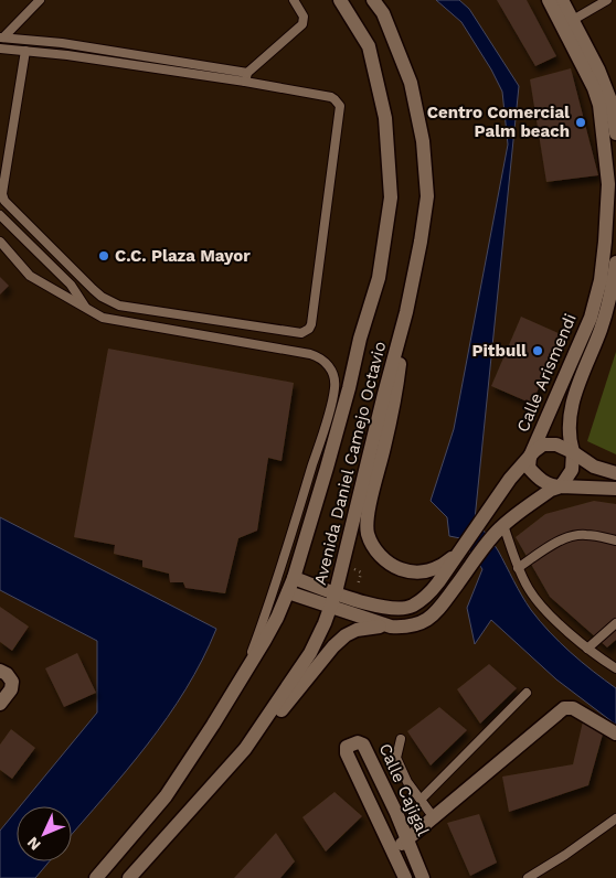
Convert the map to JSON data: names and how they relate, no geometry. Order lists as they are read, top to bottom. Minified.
{"streets":{"street":["Calle Arismendi","Avenida Daniel Camejo Octavio","Calle Cajigal"]},"crossings":[["Calle Arismendi","Avenida Daniel Camejo Octavio"]],"places":["Centro Comercial Palm beach","C.C. Plaza Mayor","Pitbull"],"north":"bottom left"}
